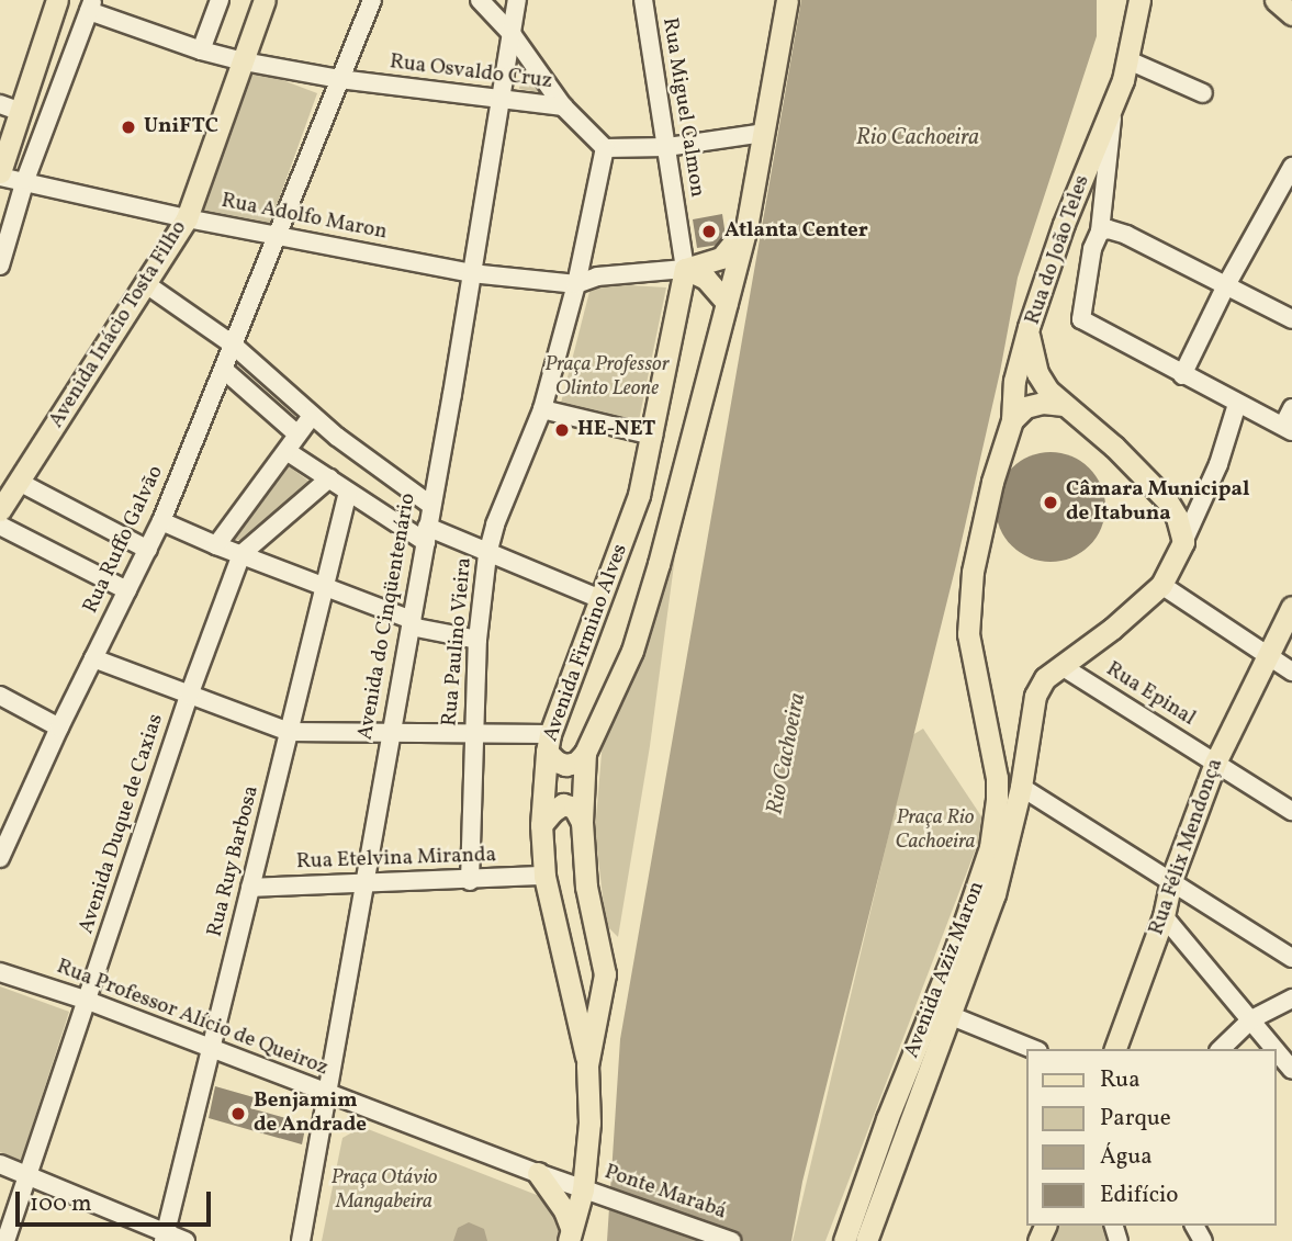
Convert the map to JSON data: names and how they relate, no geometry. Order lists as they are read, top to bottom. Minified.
{"streets":{"main road":["Rua do João Teles","Avenida Inácio Tosta Filho","Avenida Firmino Alves","Rua Félix Mendonça","Avenida Aziz Maron"],"street":["Rua Osvaldo Cruz","Rua Miguel Calmon","Rua Adolfo Maron","Rua Ruffo Galvão","Avenida do Cinqüentenário","Rua Paulino Vieira","Rua Epinal","Avenida Duque de Caxias","Rua Etelvina Miranda","Rua Ruy Barbosa","Rua Professor Alício de Queiroz","Ponte Marabá"]},"crossings":[["Rua Osvaldo Cruz","Avenida Inácio Tosta Filho"],["Rua Osvaldo Cruz","Rua Ruffo Galvão"],["Rua Osvaldo Cruz","Avenida do Cinqüentenário"],["Rua Osvaldo Cruz","Rua Paulino Vieira"],["Rua Miguel Calmon","Rua Adolfo Maron"],["Rua Miguel Calmon","Avenida Firmino Alves"],["Rua Adolfo Maron","Avenida Inácio Tosta Filho"],["Rua Adolfo Maron","Rua Ruffo Galvão"],["Rua Adolfo Maron","Avenida do Cinqüentenário"],["Rua Adolfo Maron","Rua Paulino Vieira"],["Rua Adolfo Maron","Avenida Firmino Alves"],["Rua do João Teles","Avenida Aziz Maron"],["Avenida do Cinqüentenário","Rua Etelvina Miranda"],["Avenida do Cinqüentenário","Rua Professor Alício de Queiroz"],["Rua Paulino Vieira","Rua Etelvina Miranda"],["Avenida Firmino Alves","Rua Etelvina Miranda"],["Avenida Firmino Alves","Rua Professor Alício de Queiroz"],["Avenida Firmino Alves","Ponte Marabá"],["Rua Epinal","Rua Félix Mendonça"],["Rua Epinal","Avenida Aziz Maron"],["Avenida Duque de Caxias","Rua Professor Alício de Queiroz"],["Rua Etelvina Miranda","Rua Ruy Barbosa"],["Rua Ruy Barbosa","Rua Professor Alício de Queiroz"],["Rua Professor Alício de Queiroz","Ponte Marabá"]],"water":["Rio Cachoeira"],"parks":["Praça Professor Olinto Leone","Praça Rio Cachoeira","Praça Otávio Mangabeira"],"places":["UniFTC","Atlanta Center","HE-NET","Câmara Municipal de Itabuna","Benjamim de Andrade"],"legend":["Rua","Parque","Água","Edifício"],"scale_bar":"100 m"}
